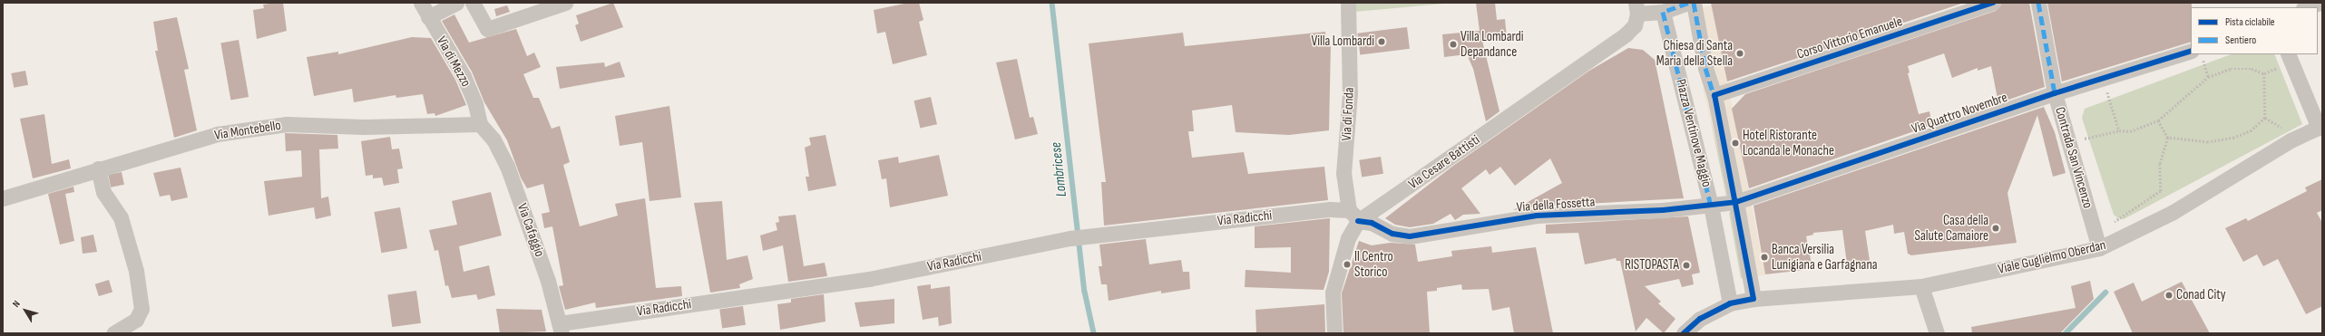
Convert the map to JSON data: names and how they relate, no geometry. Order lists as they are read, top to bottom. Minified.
{"streets":{"street":["Corso Vittorio Emanuele","Via di Mezzo","Via Quattro Novembre","Via di Fonda","Via Montebello","Piazza Ventinove Maggio","Contrada San Vincenzo","Via Cesare Battisti","Via della Fossetta","Via Radicchi","Via Cafaggio","Viale Guglielmo Oberdan"]},"crossings":[["Corso Vittorio Emanuele","Piazza Ventinove Maggio"],["Via di Mezzo","Via Montebello"],["Via di Mezzo","Via Cafaggio"],["Via Quattro Novembre","Piazza Ventinove Maggio"],["Via Quattro Novembre","Contrada San Vincenzo"],["Via Quattro Novembre","Via della Fossetta"],["Via di Fonda","Via Cesare Battisti"],["Via di Fonda","Via della Fossetta"],["Via di Fonda","Via Radicchi"],["Via Montebello","Via Cafaggio"],["Piazza Ventinove Maggio","Via della Fossetta"],["Piazza Ventinove Maggio","Viale Guglielmo Oberdan"],["Contrada San Vincenzo","Viale Guglielmo Oberdan"],["Via Cesare Battisti","Via della Fossetta"],["Via Cesare Battisti","Via Radicchi"],["Via della Fossetta","Via Radicchi"],["Via Radicchi","Via Cafaggio"]],"water":["Lombricese"],"places":["Villa Lombardi","Villa Lombardi Depandance","Chiesa di Santa Maria della Stella","Hotel Ristorante Locanda le Monache","Casa della Salute Camaiore","Banca Versilia Lunigiana e Garfagnana","Il Centro Storico","RISTOPASTA","Conad City"],"legend":["Pista ciclabile","Sentiero"],"north":"top left"}
